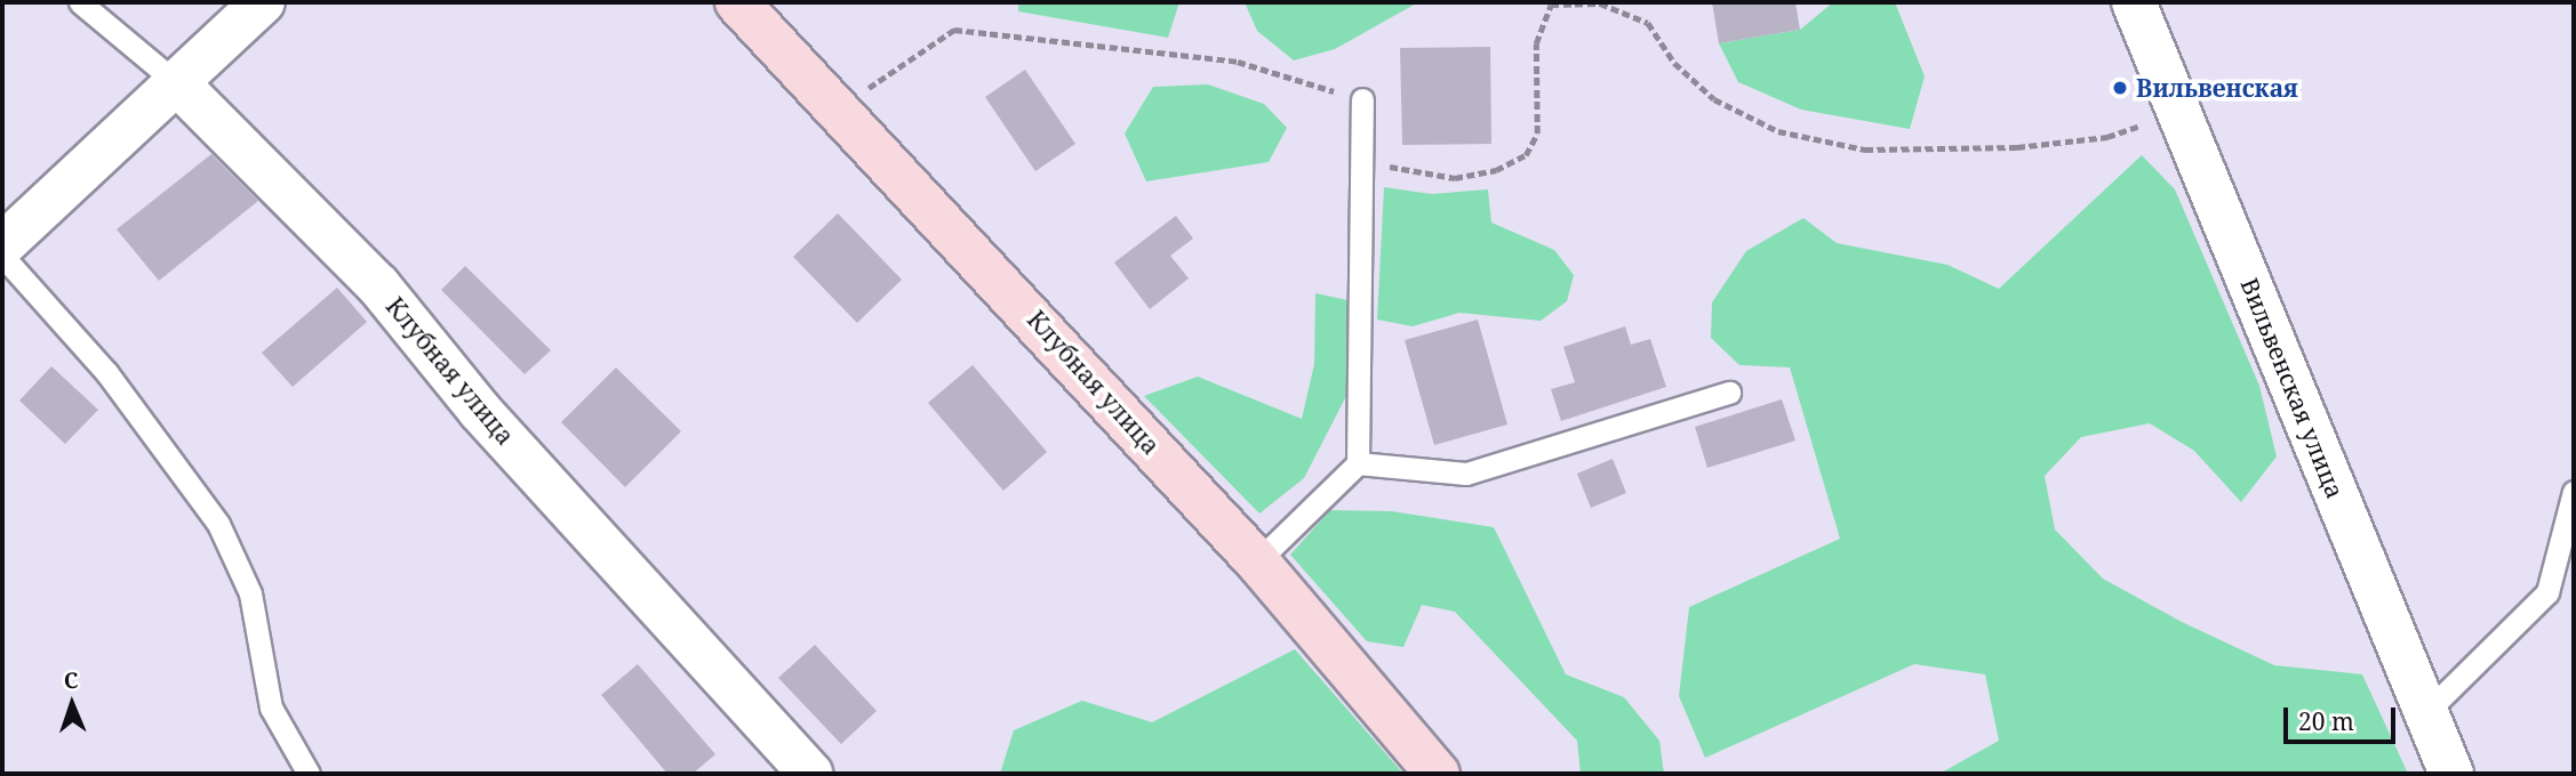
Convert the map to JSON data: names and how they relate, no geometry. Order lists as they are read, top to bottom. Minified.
{"streets":{"main road":["Клубная улица"],"street":["Вильвенская улица"]},"places":["Вильвенская"],"scale_bar":"20 m","north":"top"}
